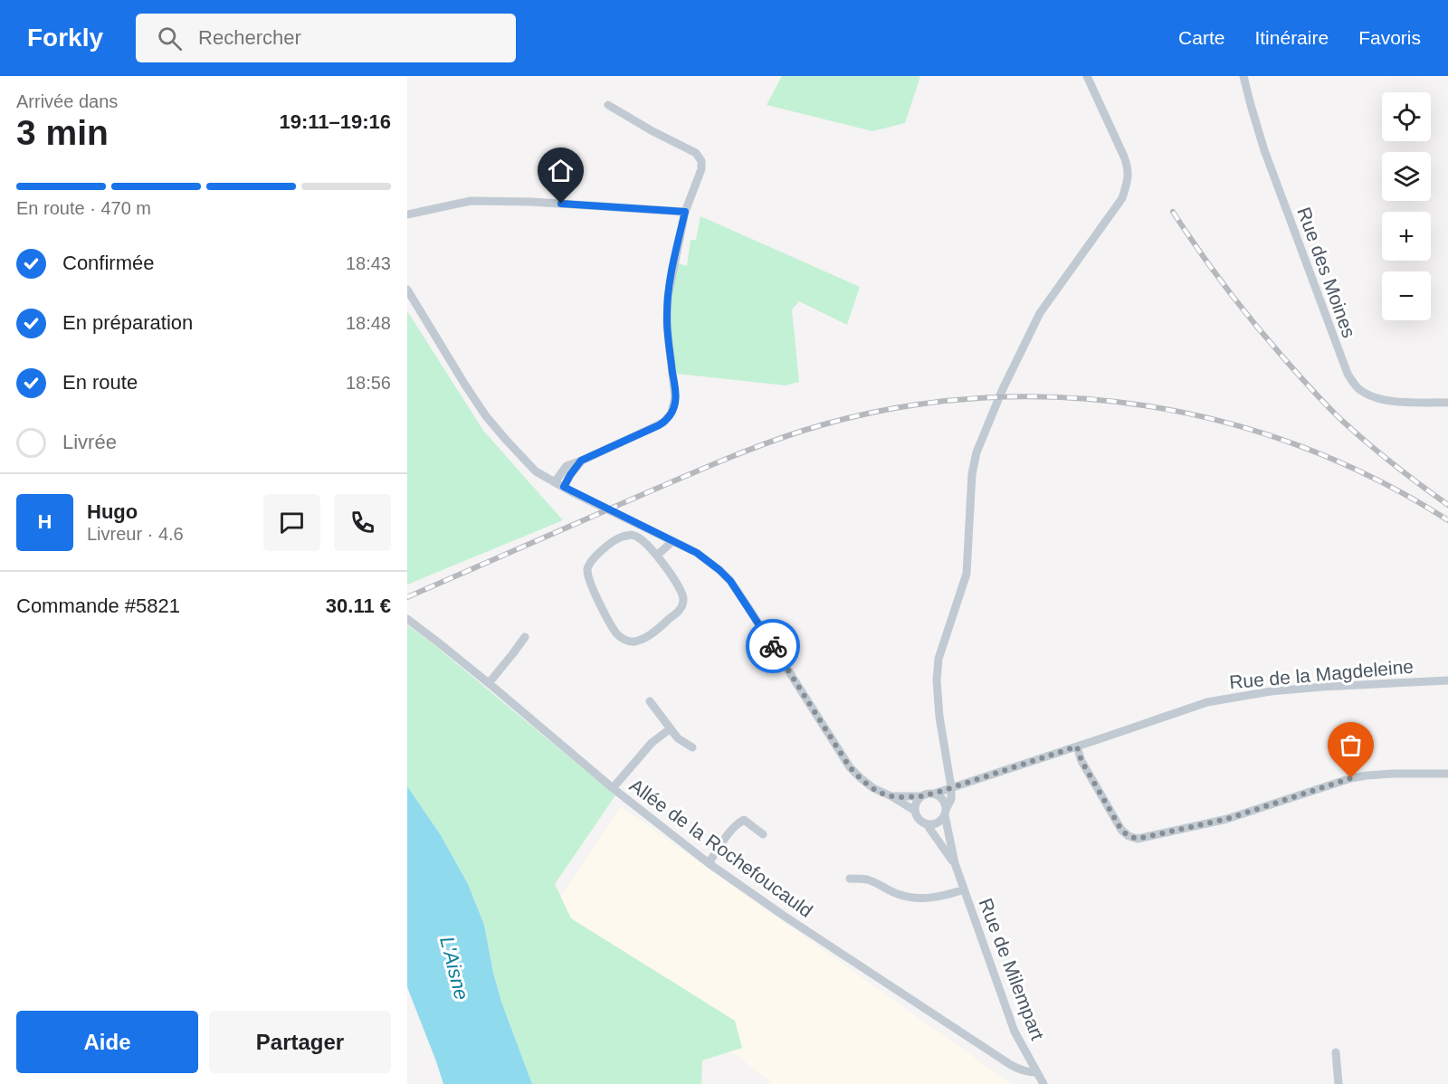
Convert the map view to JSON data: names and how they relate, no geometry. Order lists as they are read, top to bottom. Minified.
{"streets":{"street":["Rue des Moines","Rue de la Magdeleine","Allée de la Rochefoucauld","Rue de Milempart"]},"crossings":[["Rue de la Magdeleine","Rue de Milempart"],["Allée de la Rochefoucauld","Rue de Milempart"]],"water":["L'Aisne"],"page":{"header":"Forkly","search":"Rechercher","nav":["Carte","Itinéraire","Favoris"],"heading":["3 min","Arrivée dans","19:11–19:16"],"panel":["Hugo","Livreur · 4.6","Commande #5821","30.11 €"],"map_buttons":["+","−"],"bar":"En route · 470 m","list":[["Confirmée","18:43"],["En préparation","18:48"],["En route","18:56"],"Livrée"],"round":"H","buttons":["Aide","Partager"]}}
